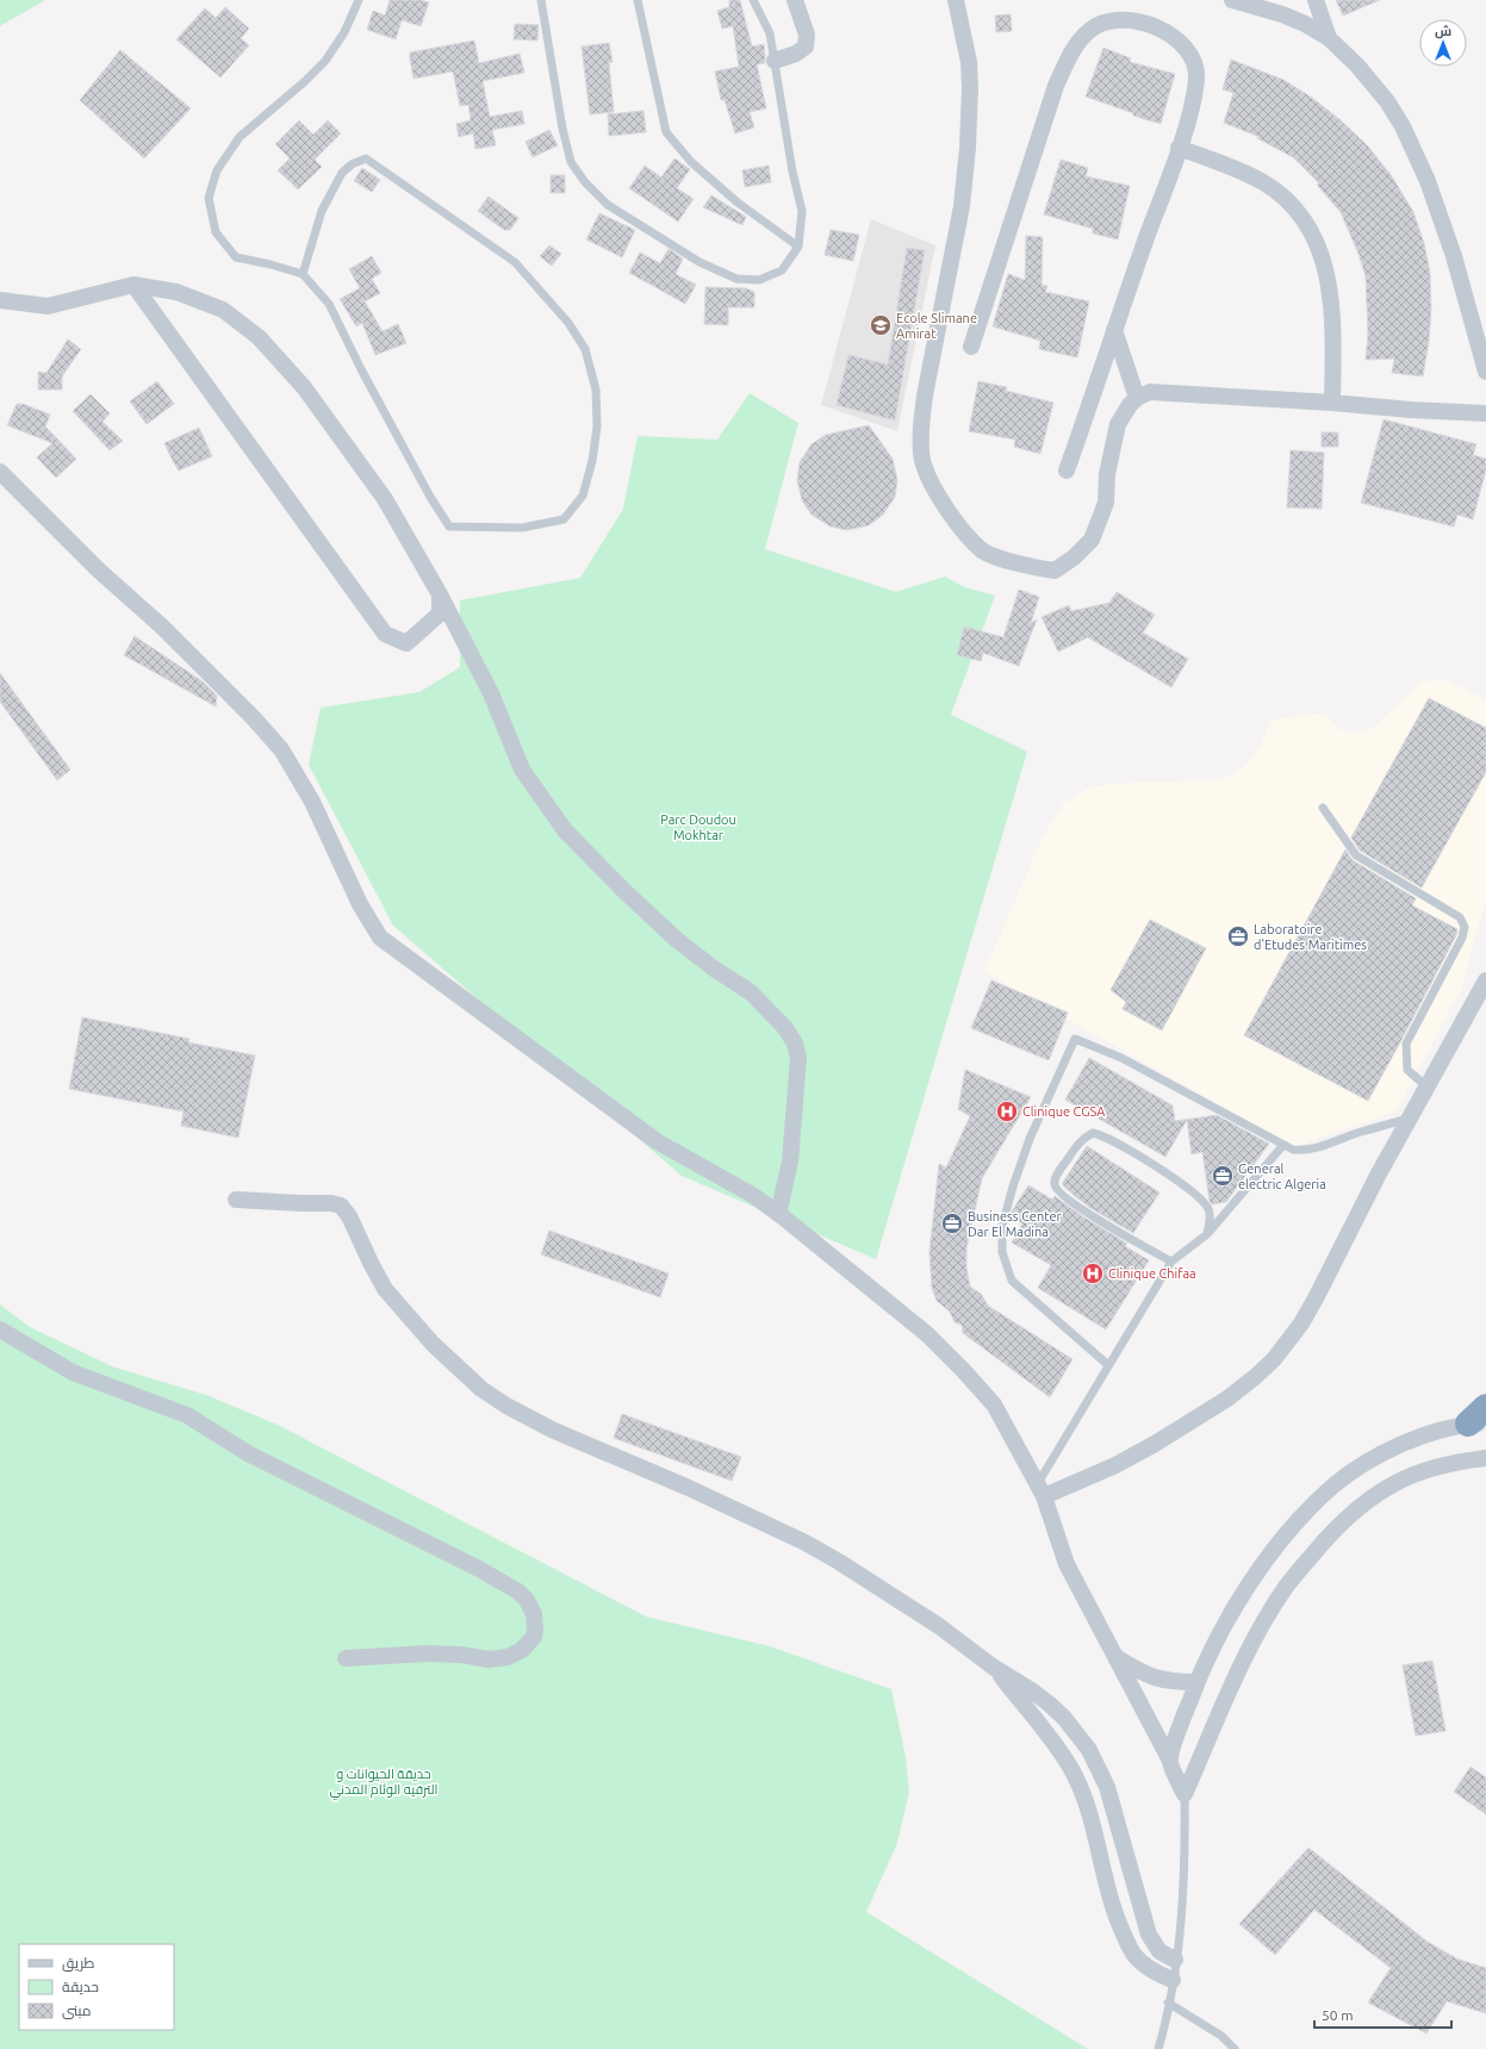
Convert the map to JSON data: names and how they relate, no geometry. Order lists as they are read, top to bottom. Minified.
{"parks":["Parc Doudou Mokhtar","حديقة الحيوانات و الترفيه الوئام المدني"],"places":{"school or university":["Ecole Slimane Amirat"],"office":["Laboratoire d'Etudes Maritimes","General electric Algeria","Business Center Dar El Madina"],"hospital":["Clinique CGSA","Clinique Chifaa"]},"legend":["طريق","حديقة","مبنى"],"scale_bar":"50 m","north":"top"}
